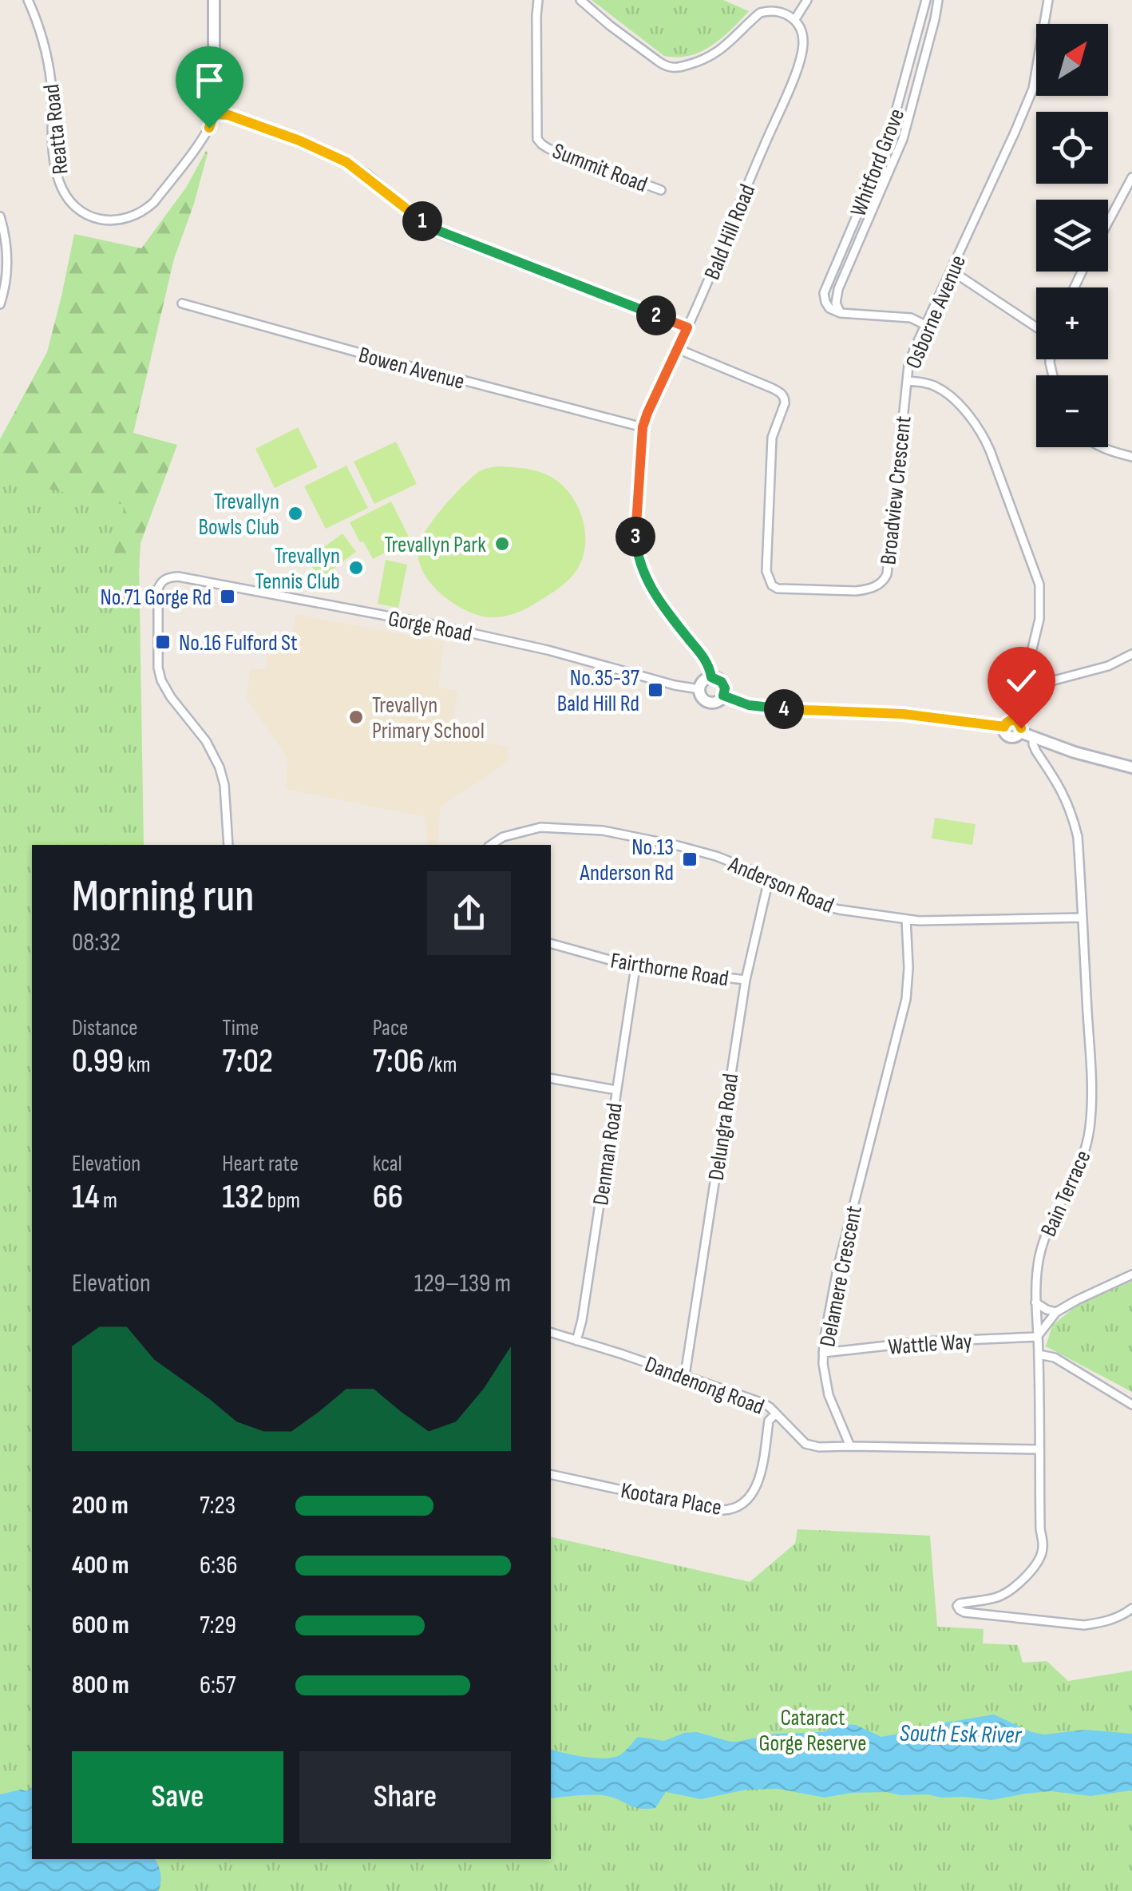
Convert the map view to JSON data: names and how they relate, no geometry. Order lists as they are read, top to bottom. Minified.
{"streets":{"street":["Reatta Road","Whitford Grove","Summit Road","Bald Hill Road","Osborne Avenue","Bowen Avenue","Broadview Crescent","Gorge Road","Anderson Road","Fairthorne Road","Delungra Road","Denman Road","Bain Terrace","Delamere Crescent","Wattle Way","Dandenong Road","Kootara Place"]},"crossings":[["Bald Hill Road","Bowen Avenue"],["Bald Hill Road","Broadview Crescent"],["Bald Hill Road","Gorge Road"],["Osborne Avenue","Broadview Crescent"],["Anderson Road","Delungra Road"],["Anderson Road","Bain Terrace"],["Anderson Road","Delamere Crescent"],["Fairthorne Road","Delungra Road"],["Fairthorne Road","Denman Road"],["Delungra Road","Dandenong Road"],["Denman Road","Dandenong Road"],["Bain Terrace","Wattle Way"],["Delamere Crescent","Wattle Way"],["Delamere Crescent","Dandenong Road"],["Dandenong Road","Kootara Place"]],"water":["South Esk River"],"parks":["Cataract Gorge Reserve"],"places":{"other":["Trevallyn Bowls Club","Trevallyn Park","Trevallyn Tennis Club","Trevallyn Primary School"],"transit":["No.71 Gorge Rd","No.16 Fulford St","No.35-37 Bald Hill Rd","No.13 Anderson Rd"]},"north":"top right","page":{"map_buttons":["+","−"],"pins":["1","2","3","4"],"heading":["Morning run","08:32"],"stats":[["Distance","0.99 km"],["Time","7:02"],["Pace","7:06 /km"],["Elevation","14 m"],["Heart rate","132 bpm"],["kcal","66"]],"chart":["Elevation","129–139 m"],"list":[{"name":"200 m","note":"7:23"},{"name":"400 m","note":"6:36"},{"name":"600 m","note":"7:29"},{"name":"800 m","note":"6:57"}],"buttons":["Save","Share"]}}
